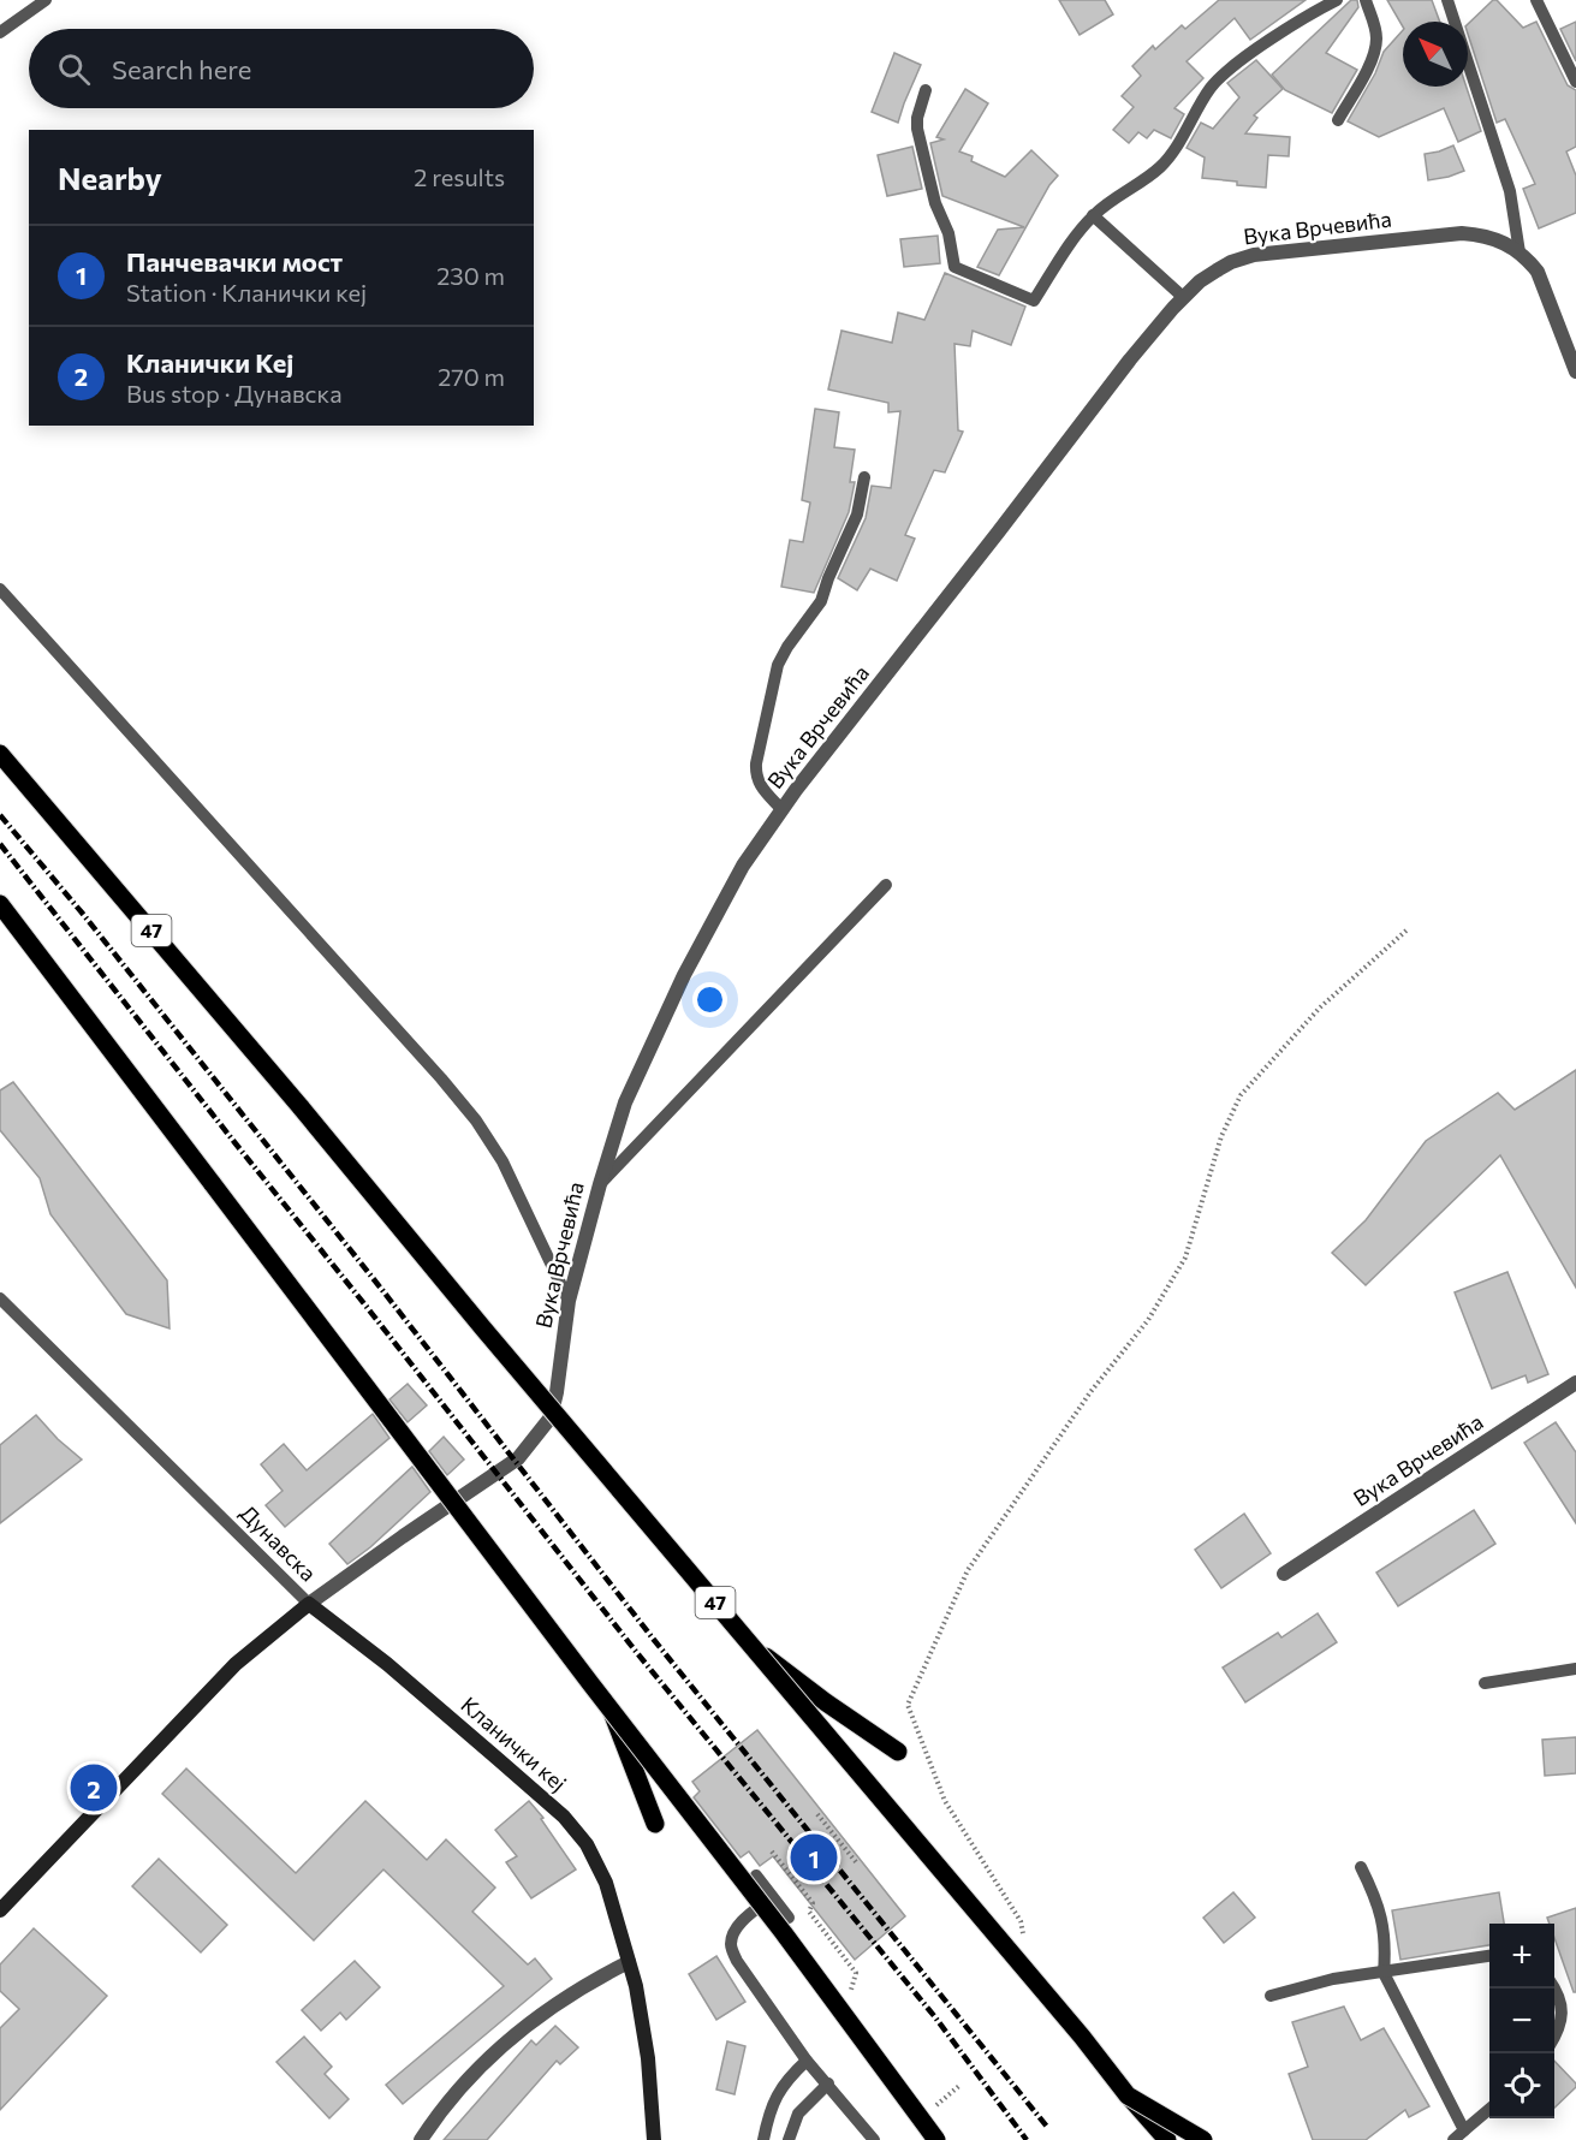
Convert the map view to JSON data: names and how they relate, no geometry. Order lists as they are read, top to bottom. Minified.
{"streets":{"main road":["47","Дунавска","Кланички кеј"],"street":["Вука Врчевића"]},"crossings":[["Вука Врчевића","Дунавска"],["Вука Врчевића","Кланички кеј"],["Дунавска","Кланички кеј"]],"north":"top left","page":{"search":"Search here","heading":["Nearby","2 results"],"list":[{"mark":"1","name":"Панчевачки мост","note":"Station · Кланички кеј","value":"230 m"},{"mark":"2","name":"Кланички Кеј","note":"Bus stop · Дунавска","value":"270 m"}],"pins":["2","1"],"map_buttons":["+","−"]}}
